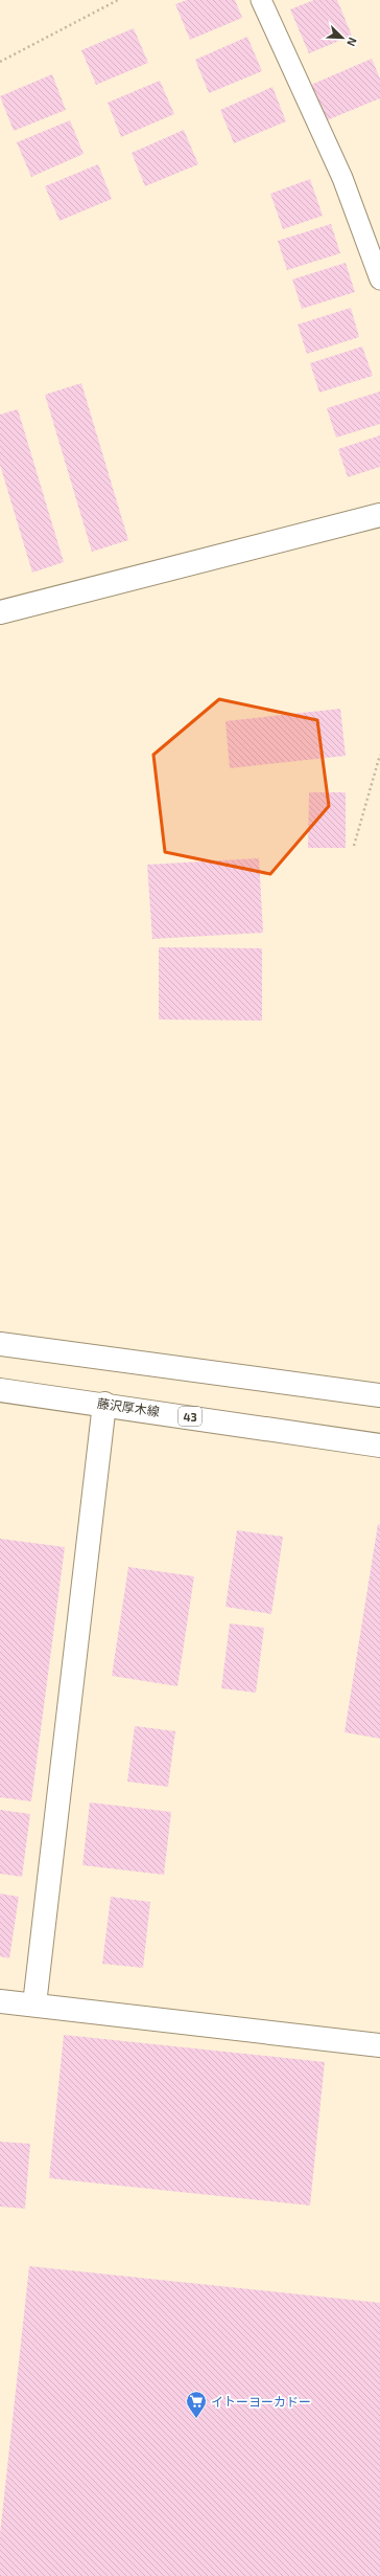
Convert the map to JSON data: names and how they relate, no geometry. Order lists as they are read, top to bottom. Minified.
{"streets":{"street":["藤沢厚木線","43"]},"places":{"supermarket":["イトーヨーカドー"]},"north":"bottom right"}
